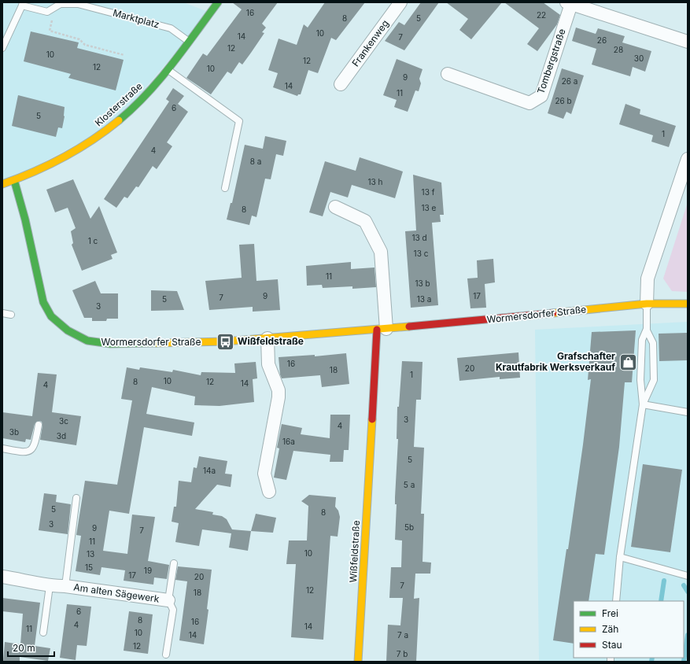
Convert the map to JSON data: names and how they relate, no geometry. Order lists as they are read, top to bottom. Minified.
{"streets":{"street":["Frankenweg","Tombergstraße","Klosterstraße","Wormersdorfer Straße","Wißfeldstraße","Am alten Sägewerk"],"lane":["Marktplatz"]},"crossings":[["Marktplatz","Klosterstraße"],["Klosterstraße","Wormersdorfer Straße"],["Wormersdorfer Straße","Wißfeldstraße"]],"places":{"bus stop":["Wißfeldstraße"],"shop":["Grafschafter Krautfabrik Werksverkauf"]},"house_numbers":["16","22","8","5","10","14","7","26","12","28","10","30","12","12","10","9","26 a","14","11","26 b","6","5","1","4","8 a","13 h","13 f","13 e","8","13 d","1 c","13 c","11","13 b","9","17","7","5","13 a","3","16","20","18","1","10","8","12","14","4","3","3c","4","3b","3d","16a","5","14a","5 a","5","8","3","5b","9","7","11","10","13","15","19","17","20","7","12","18","6","8","16","4","14","11","10","14","7 a","12","7 b"],"legend":["Frei","Zäh","Stau"],"scale_bar":"20 m"}
